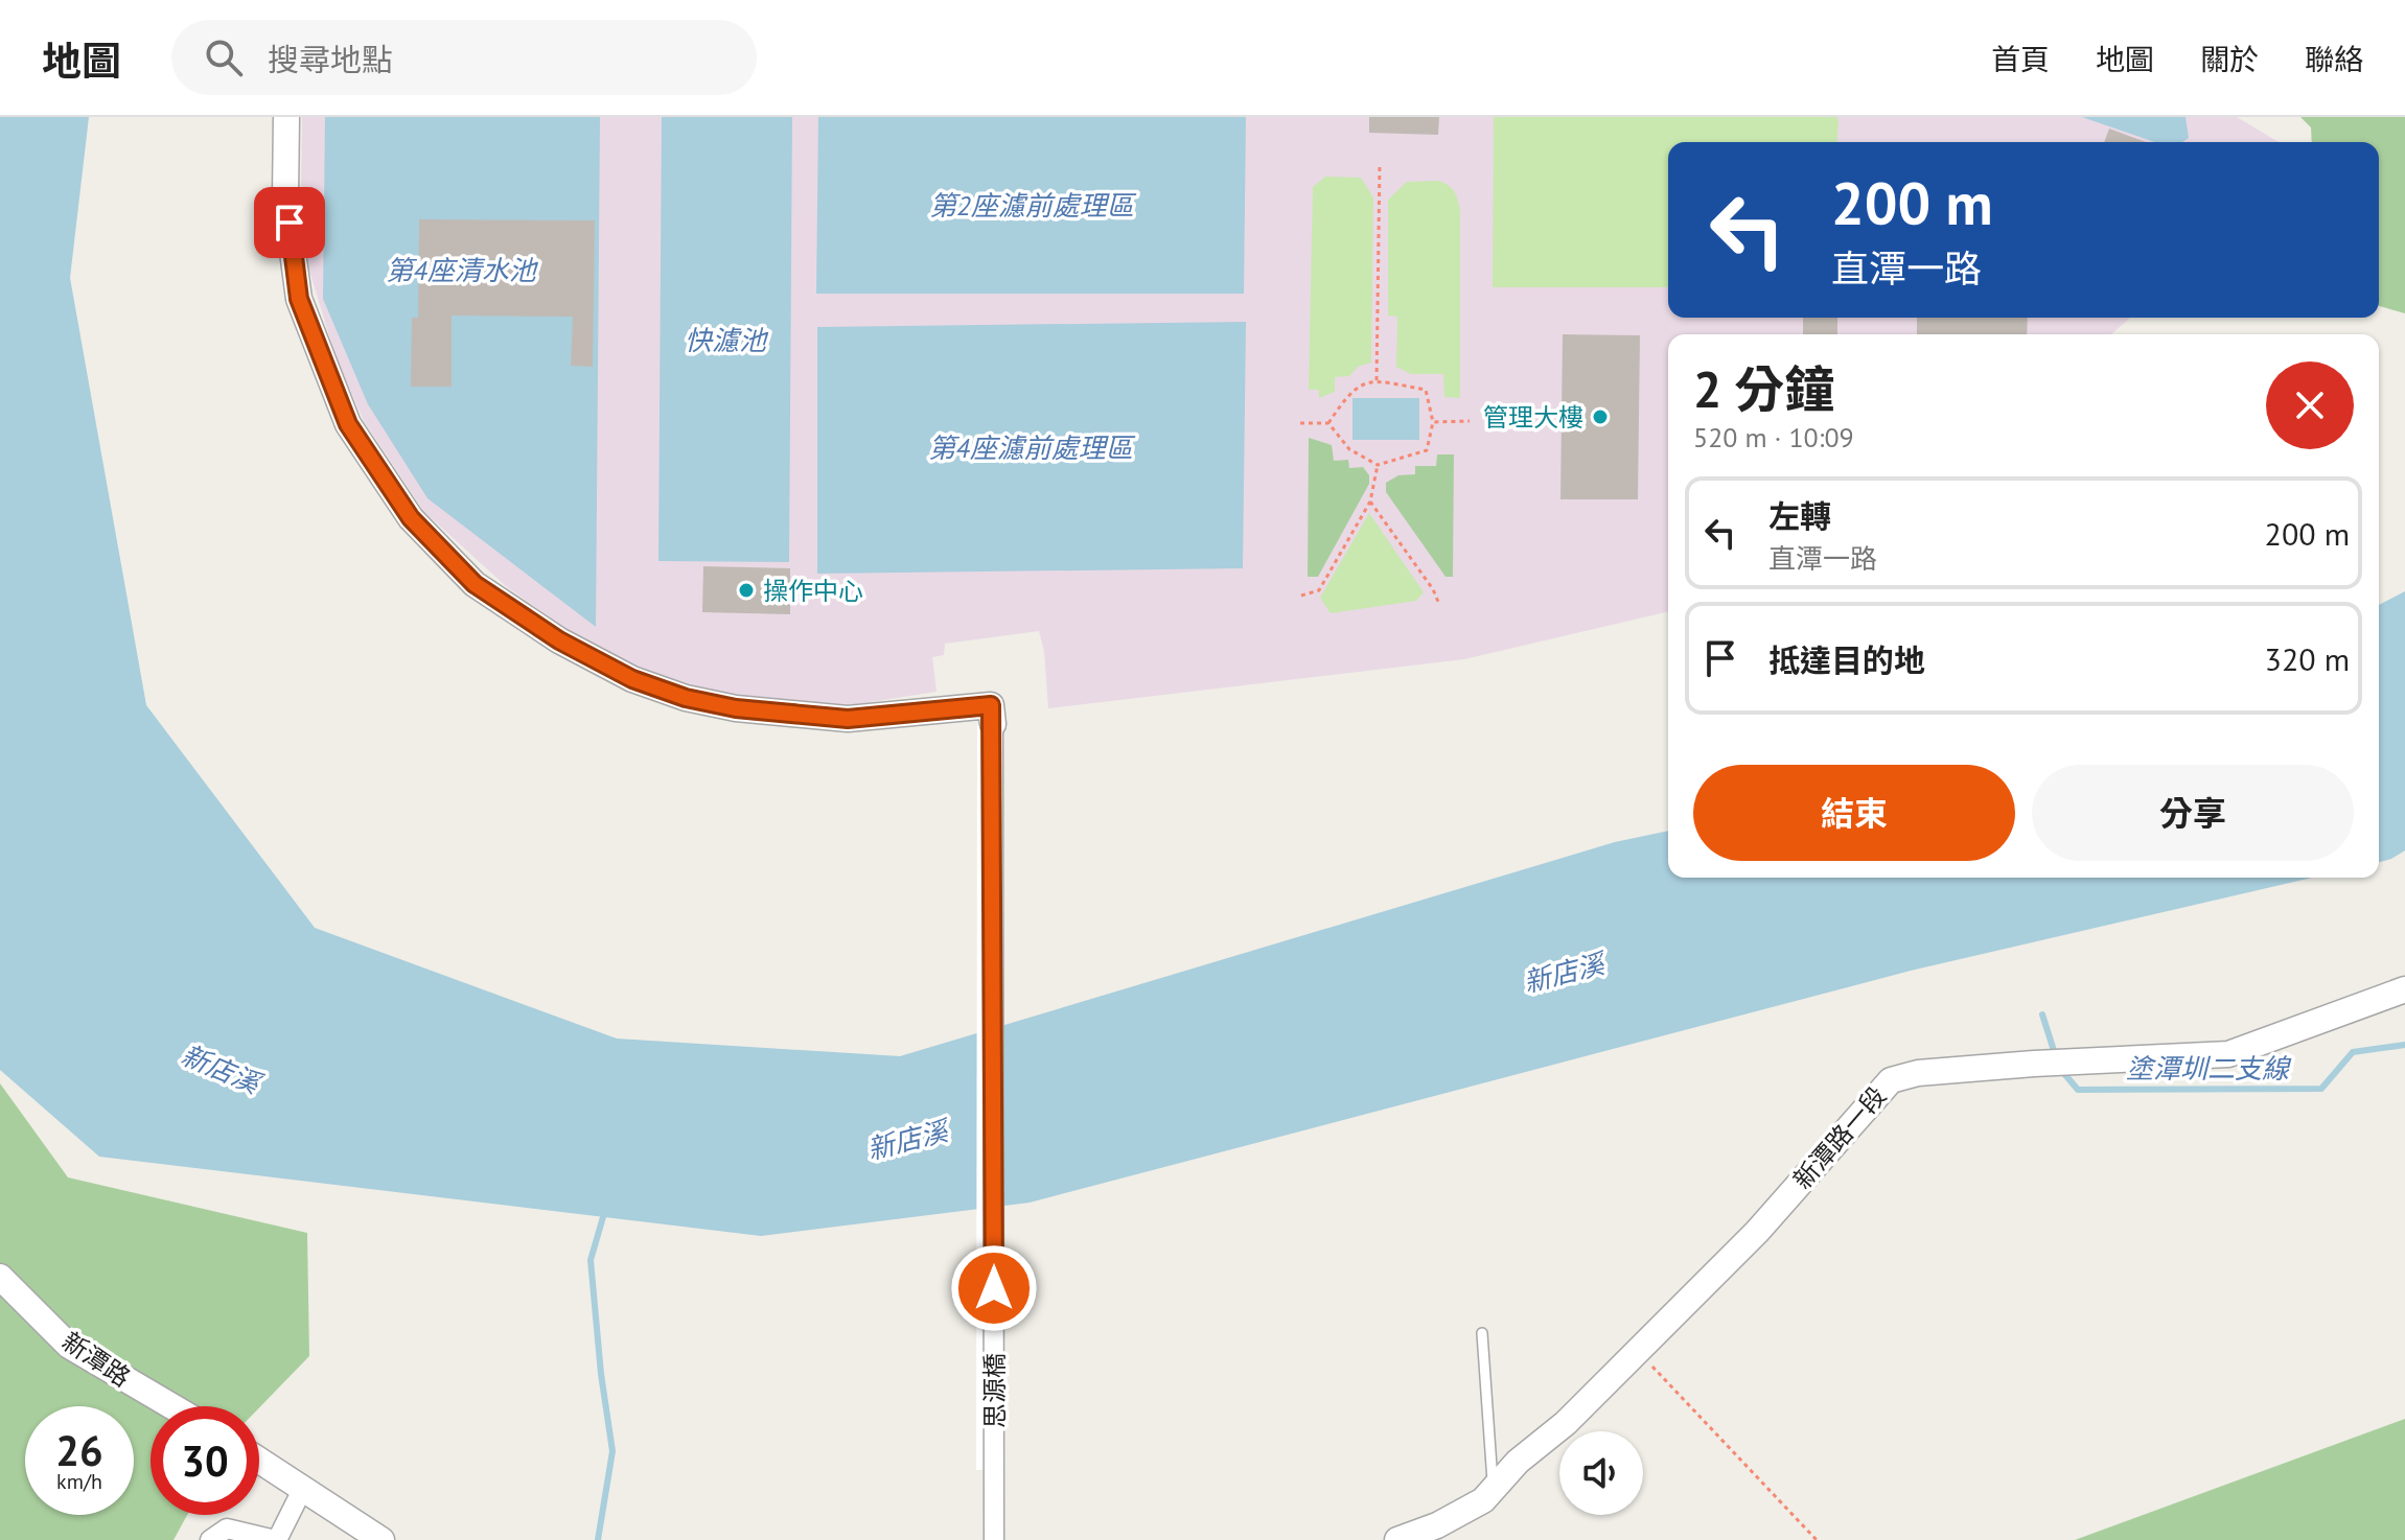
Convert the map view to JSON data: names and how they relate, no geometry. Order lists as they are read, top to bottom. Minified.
{"streets":{"street":["新潭路一段","新潭路","思源橋"]},"water":["第2座濾前處理區","第4座清水池","快濾池","第4座濾前處理區","新店溪","塗潭圳二支線"],"places":["管理大樓","操作中心"],"page":{"header":"地圖","search":"搜尋地點","nav":["首頁","地圖","關於","聯絡"],"turn":["200 m","直潭一路"],"heading":["2 分鐘","520 m · 10:09"],"list":[{"name":"左轉","note":"直潭一路","value":"200 m"},{"name":"抵達目的地","value":"320 m"}],"buttons":["結束","分享"],"speed":"26 km/h","limit":"30"}}
